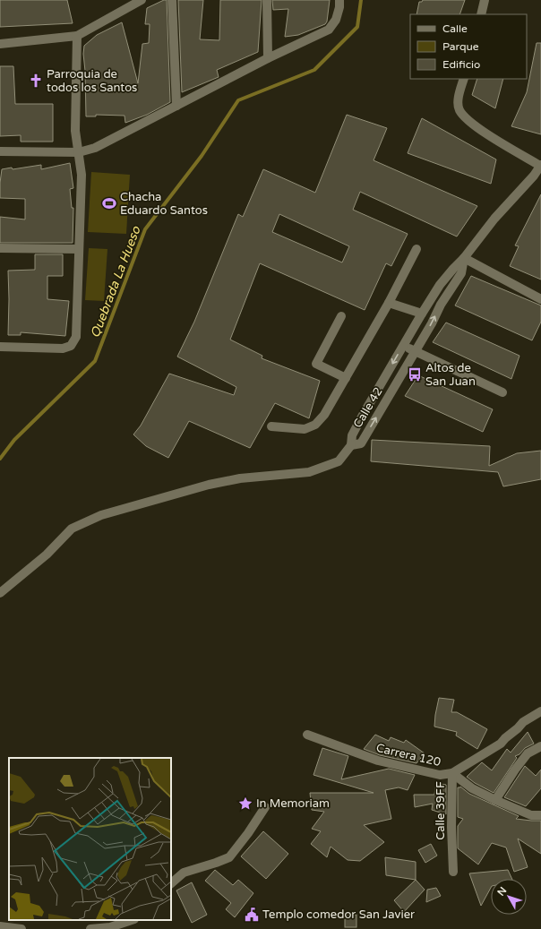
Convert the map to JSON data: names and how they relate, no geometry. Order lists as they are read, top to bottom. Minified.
{"streets":{"street":["Calle 42","Carrera 120","Calle 39FF"]},"crossings":[["Carrera 120","Calle 39FF"]],"water":["Quebrada La Hueso"],"places":{"church":["Parroquia de todos los Santos"],"sports":["Chacha Eduardo Santos"],"bus stop":["Altos de San Juan"],"place":["In Memoriam"],"public building":["Templo comedor San Javier"]},"legend":["Calle","Parque","Edificio"],"north":"top left"}
